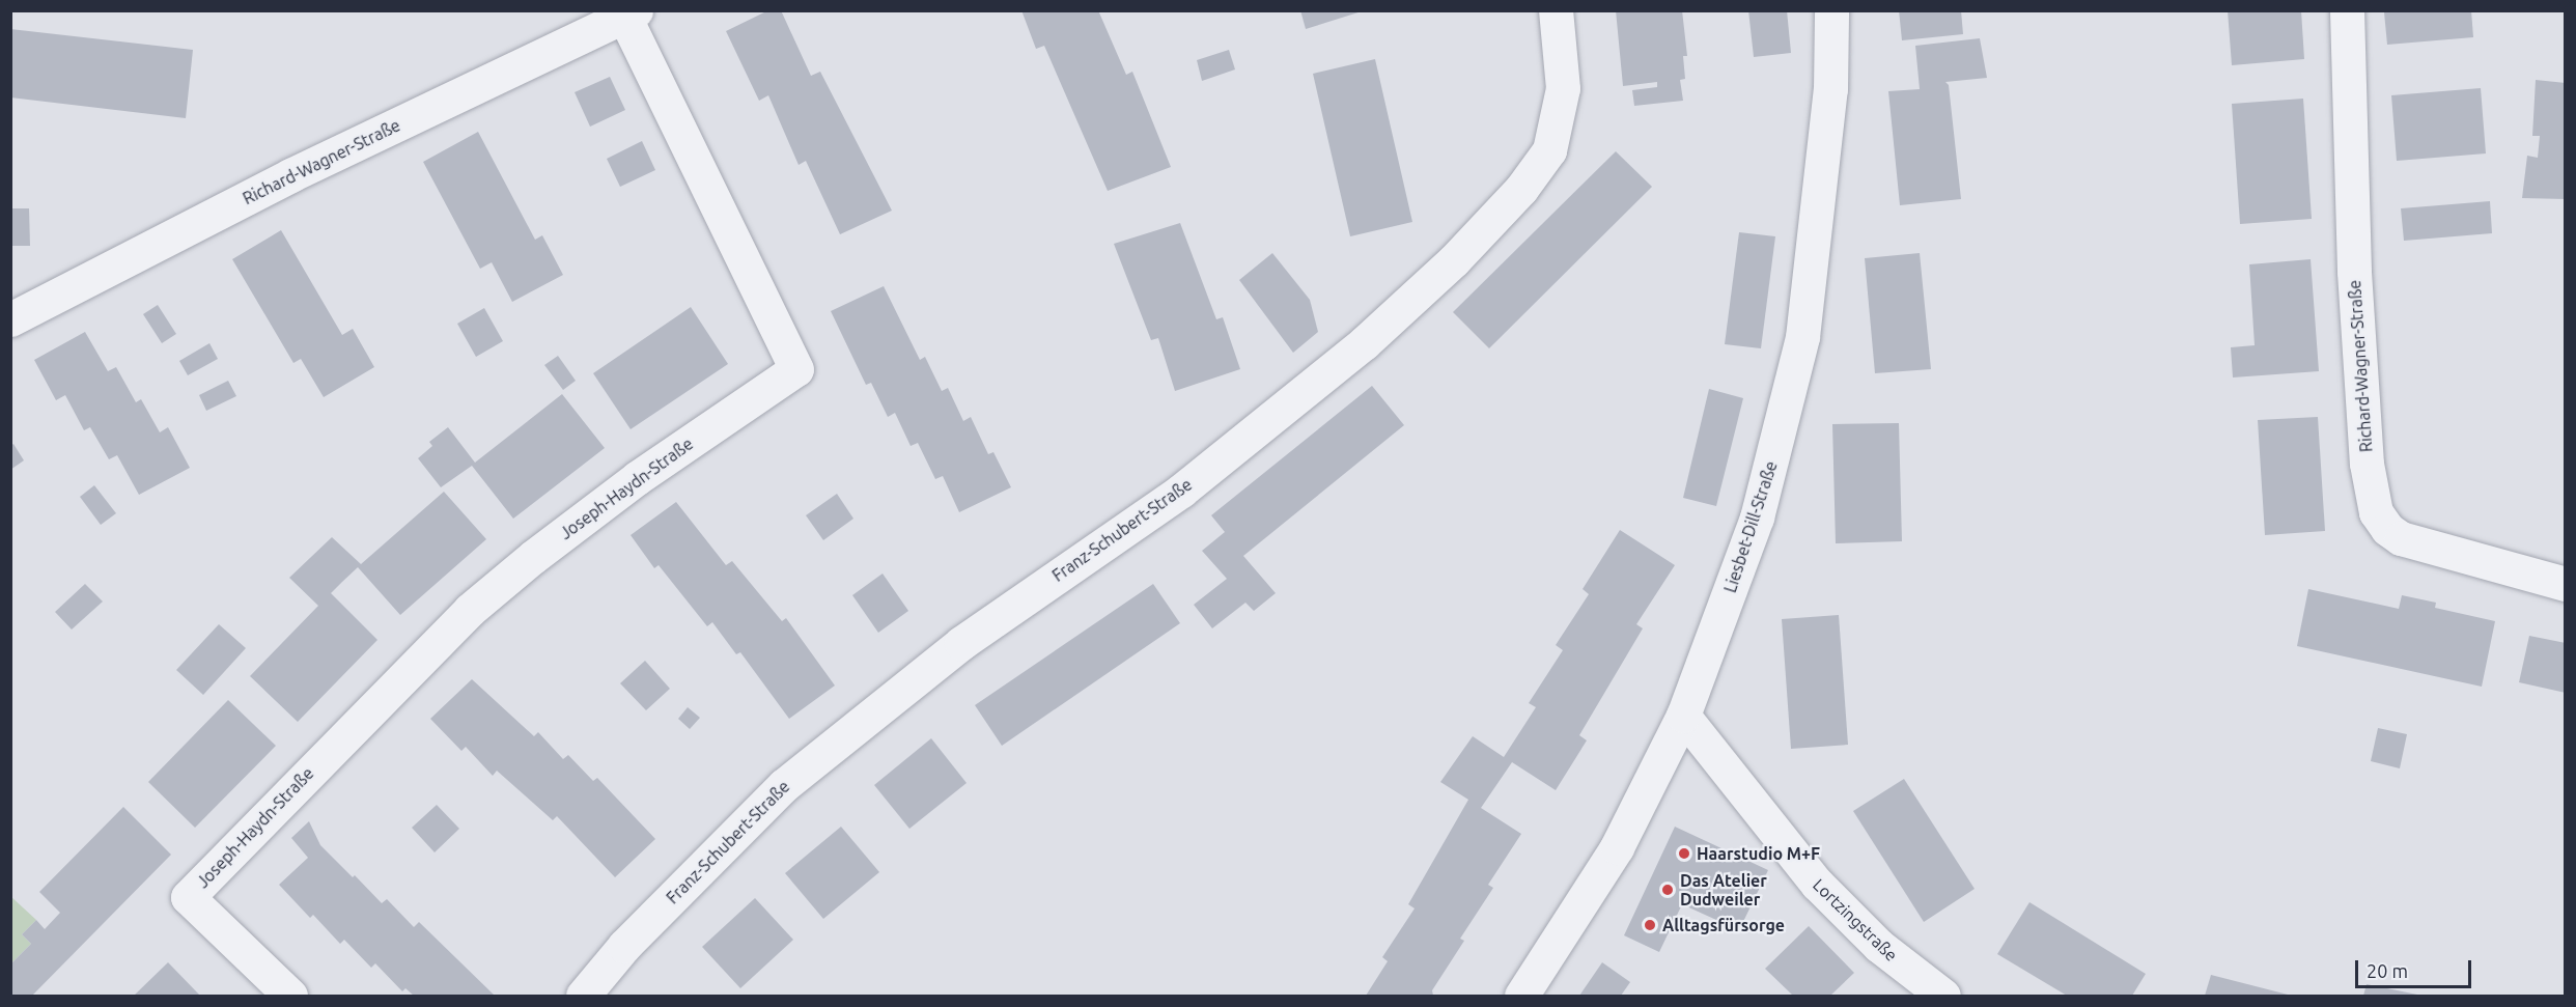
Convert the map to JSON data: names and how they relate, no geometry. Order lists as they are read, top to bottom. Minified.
{"streets":{"street":["Richard-Wagner-Straße","Joseph-Haydn-Straße","Liesbet-Dill-Straße","Franz-Schubert-Straße","Lortzingstraße"]},"crossings":[["Richard-Wagner-Straße","Joseph-Haydn-Straße"],["Liesbet-Dill-Straße","Lortzingstraße"]],"places":["Haarstudio M+F","Das Atelier Dudweiler","Alltagsfürsorge"],"scale_bar":"20 m"}
